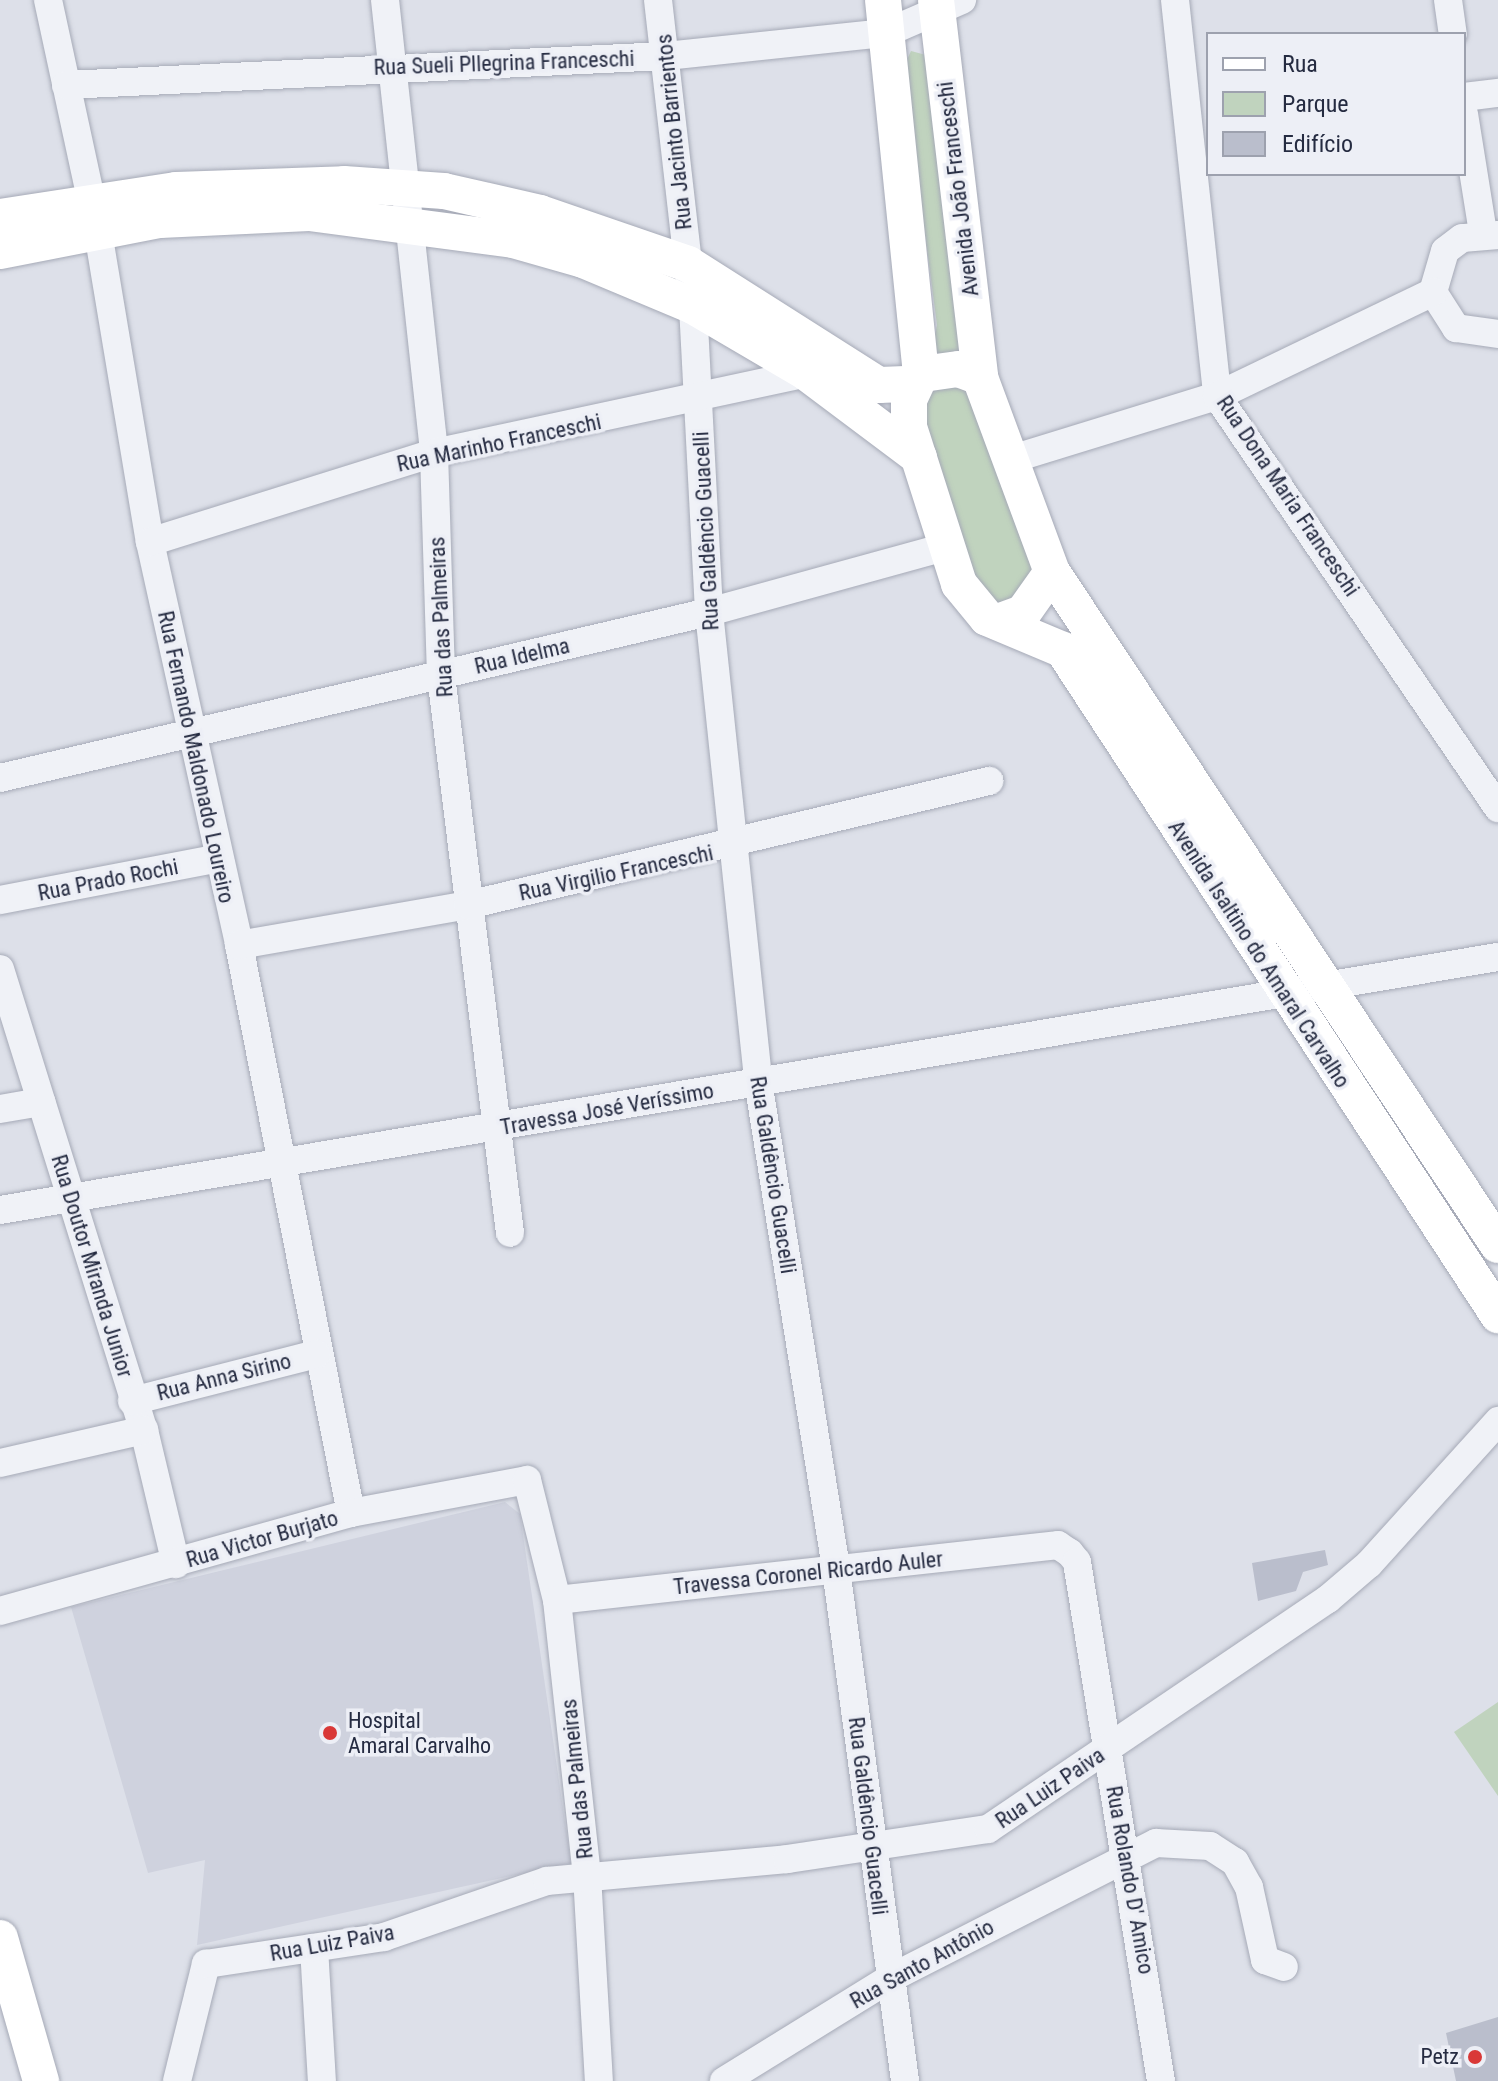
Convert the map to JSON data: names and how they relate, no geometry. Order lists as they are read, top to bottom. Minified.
{"streets":{"main road":["Avenida João Franceschi","Avenida Isaltino do Amaral Carvalho"],"street":["Rua Sueli Pllegrina Franceschi","Rua Jacinto Barrientos","Rua Marinho Franceschi","Rua Dona Maria Franceschi","Rua Galdêncio Guacelli","Rua das Palmeiras","Rua Idelma","Rua Fernando Maldonado Loureiro","Rua Virgilio Franceschi","Rua Prado Rochi","Travessa José Veríssimo","Rua Doutor Miranda Junior","Rua Anna Sirino","Rua Victor Burjato","Travessa Coronel Ricardo Auler","Rua Luiz Paiva","Rua Rolando D' Amico","Rua Santo Antônio"]},"crossings":[["Rua Sueli Pllegrina Franceschi","Rua Jacinto Barrientos"],["Rua Sueli Pllegrina Franceschi","Avenida João Franceschi"],["Rua Sueli Pllegrina Franceschi","Rua das Palmeiras"],["Rua Sueli Pllegrina Franceschi","Rua Fernando Maldonado Loureiro"],["Rua Jacinto Barrientos","Rua Galdêncio Guacelli"],["Avenida João Franceschi","Avenida Isaltino do Amaral Carvalho"],["Rua Marinho Franceschi","Rua Galdêncio Guacelli"],["Rua Marinho Franceschi","Rua das Palmeiras"],["Rua Marinho Franceschi","Rua Fernando Maldonado Loureiro"],["Rua Galdêncio Guacelli","Rua Idelma"],["Rua Galdêncio Guacelli","Rua Virgilio Franceschi"],["Rua Galdêncio Guacelli","Travessa José Veríssimo"],["Rua Galdêncio Guacelli","Travessa Coronel Ricardo Auler"],["Rua Galdêncio Guacelli","Rua Luiz Paiva"],["Rua Galdêncio Guacelli","Rua Santo Antônio"],["Rua das Palmeiras","Rua Idelma"],["Rua das Palmeiras","Rua Virgilio Franceschi"],["Rua das Palmeiras","Travessa José Veríssimo"],["Rua das Palmeiras","Rua Victor Burjato"],["Rua das Palmeiras","Travessa Coronel Ricardo Auler"],["Rua das Palmeiras","Rua Luiz Paiva"],["Rua Idelma","Rua Fernando Maldonado Loureiro"],["Rua Idelma","Avenida Isaltino do Amaral Carvalho"],["Rua Fernando Maldonado Loureiro","Rua Virgilio Franceschi"],["Rua Fernando Maldonado Loureiro","Rua Prado Rochi"],["Rua Fernando Maldonado Loureiro","Travessa José Veríssimo"],["Rua Fernando Maldonado Loureiro","Rua Anna Sirino"],["Rua Fernando Maldonado Loureiro","Rua Victor Burjato"],["Avenida Isaltino do Amaral Carvalho","Travessa José Veríssimo"],["Travessa José Veríssimo","Rua Doutor Miranda Junior"],["Rua Doutor Miranda Junior","Rua Anna Sirino"],["Rua Doutor Miranda Junior","Rua Victor Burjato"],["Travessa Coronel Ricardo Auler","Rua Rolando D' Amico"],["Rua Luiz Paiva","Rua Rolando D' Amico"],["Rua Rolando D' Amico","Rua Santo Antônio"]],"places":["Hospital Amaral Carvalho","Petz"],"legend":["Rua","Parque","Edifício"]}
